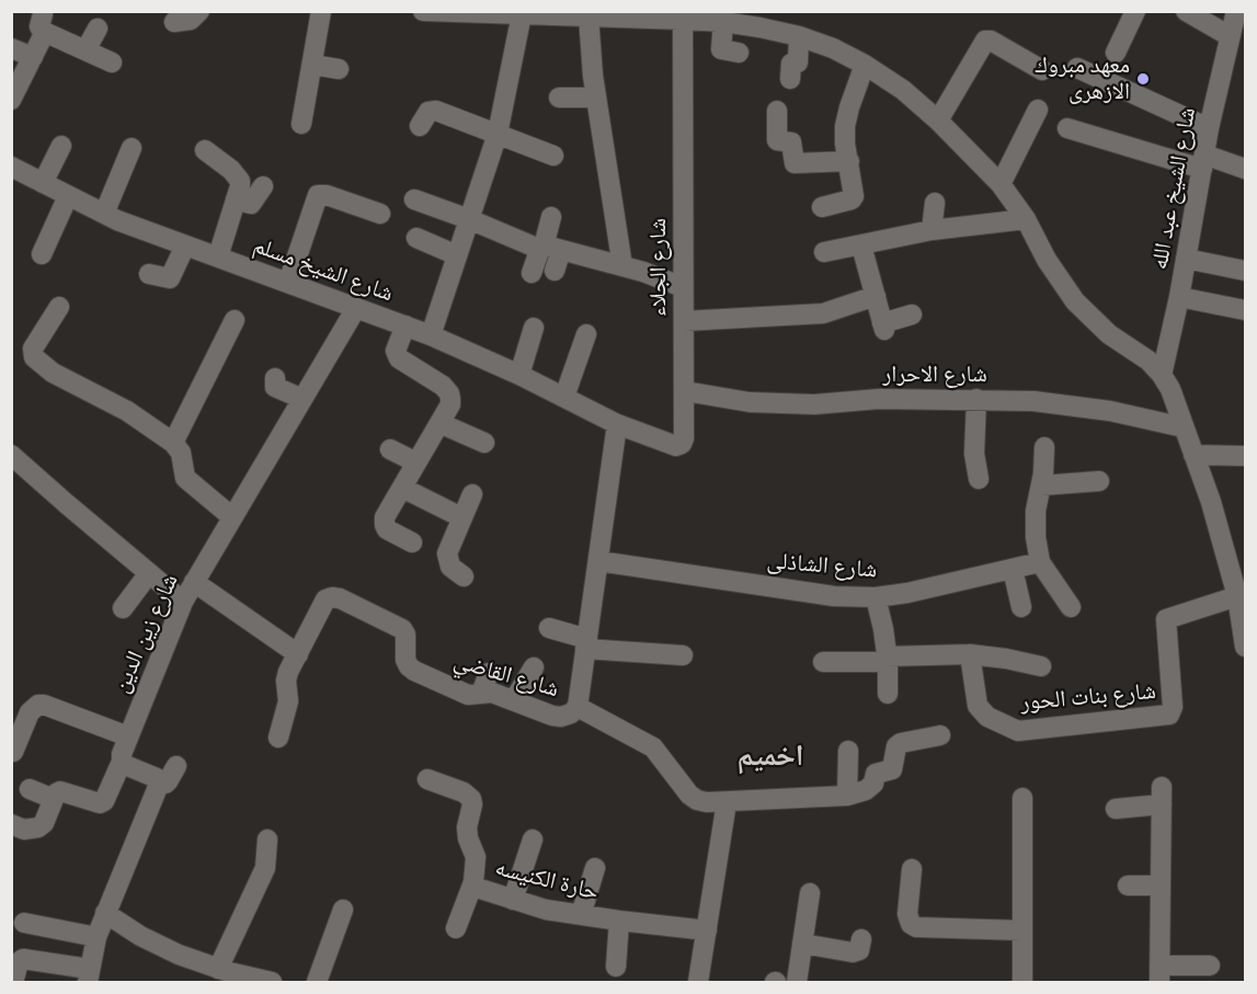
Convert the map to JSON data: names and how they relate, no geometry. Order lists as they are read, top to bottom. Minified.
{"streets":{"street":["شارع الشيخ عبد الله","شارع الجلاء","شارع الشيخ مسلم","شارع الاحرار","شارع الشاذلى","شارع زين الدين","شارع القاضي","شارع بنات الحور","حارة الكنيسه"]},"crossings":[["شارع الجلاء","شارع الشيخ مسلم"],["شارع الجلاء","شارع الاحرار"],["شارع الجلاء","شارع القاضي"],["شارع الشيخ مسلم","شارع زين الدين"],["شارع الشيخ مسلم","شارع القاضي"],["شارع الشاذلى","شارع القاضي"]],"districts":["اخميم"],"places":["معهد مبروك الازهرى"]}
